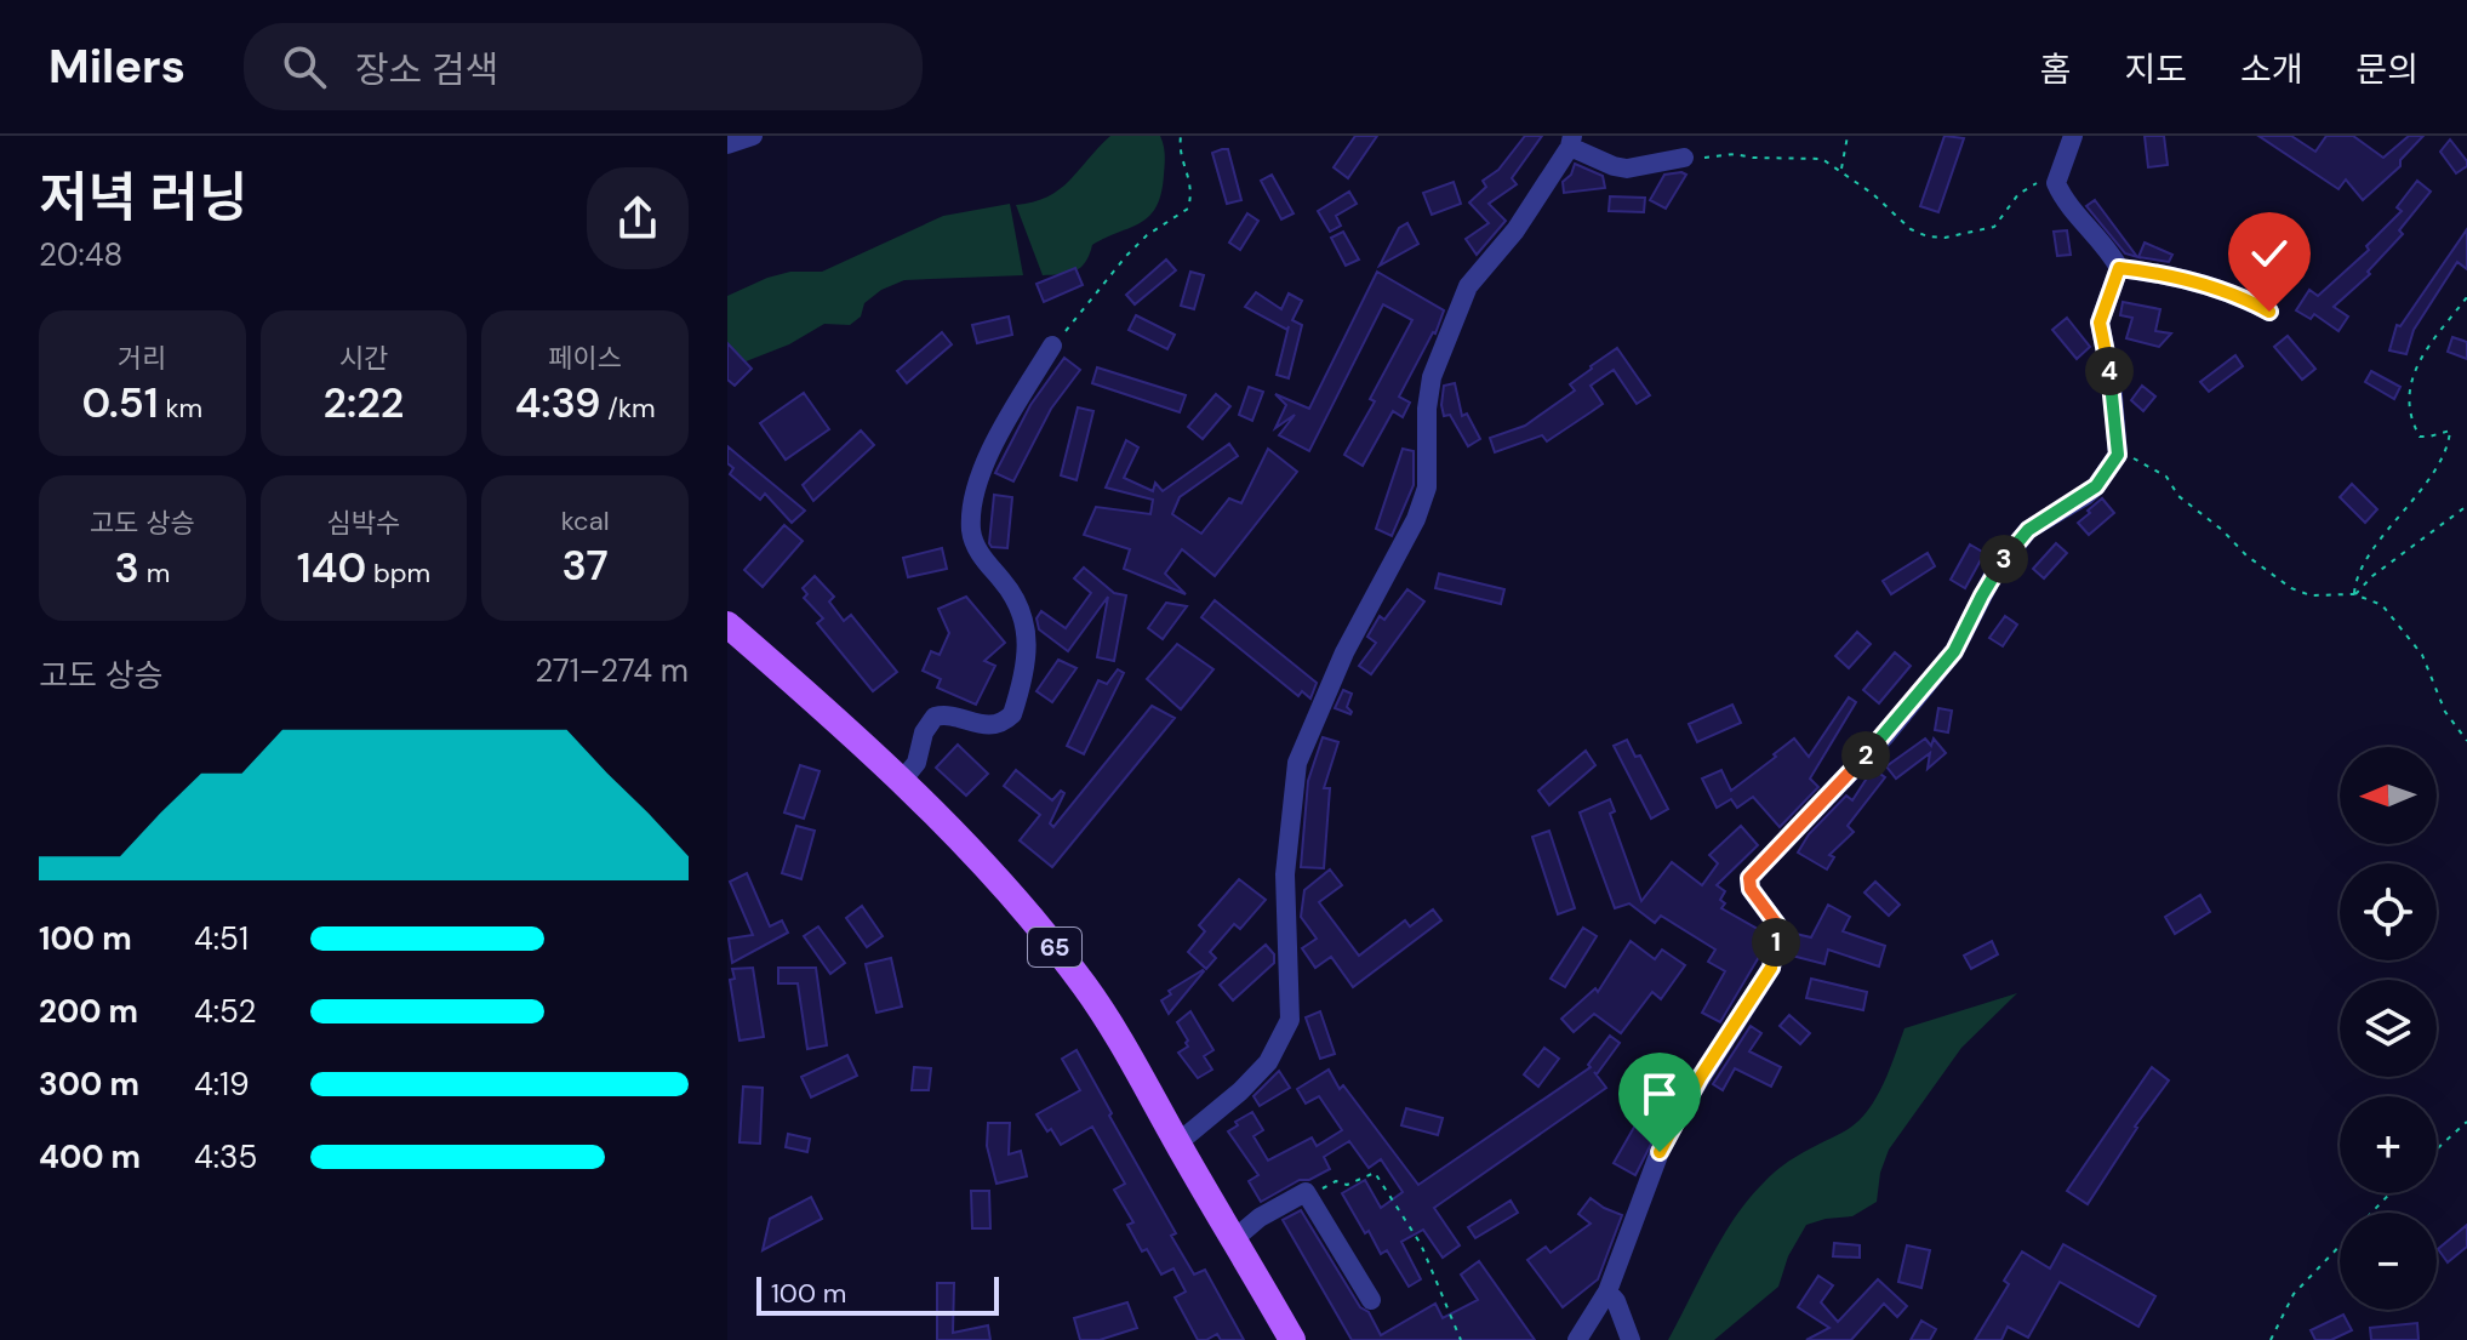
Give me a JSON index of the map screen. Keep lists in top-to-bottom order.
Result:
{
  "streets": {
    "main road": ["65"]
  },
  "scale_bar": "100 m",
  "north": "left",
  "page": {
    "header": "Milers",
    "search": "장소 검색",
    "nav": [
      "홈",
      "지도",
      "소개",
      "문의"
    ],
    "heading": ["저녁 러닝", "20:48"],
    "stats": [
      ["거리", "0.51 km"],
      ["시간", "2:22"],
      ["페이스", "4:39 /km"],
      ["고도 상승", "3 m"],
      ["심박수", "140 bpm"],
      ["kcal", "37"]
    ],
    "pins": [
      "4",
      "3",
      "2",
      "1"
    ],
    "chart": ["고도 상승", "271–274 m"],
    "map_buttons": ["+", "−"],
    "list": [
      {
        "name": "100 m",
        "note": "4:51"
      },
      {
        "name": "200 m",
        "note": "4:52"
      },
      {
        "name": "300 m",
        "note": "4:19"
      },
      {
        "name": "400 m",
        "note": "4:35"
      }
    ],
    "scale": "100 m"
  }
}
